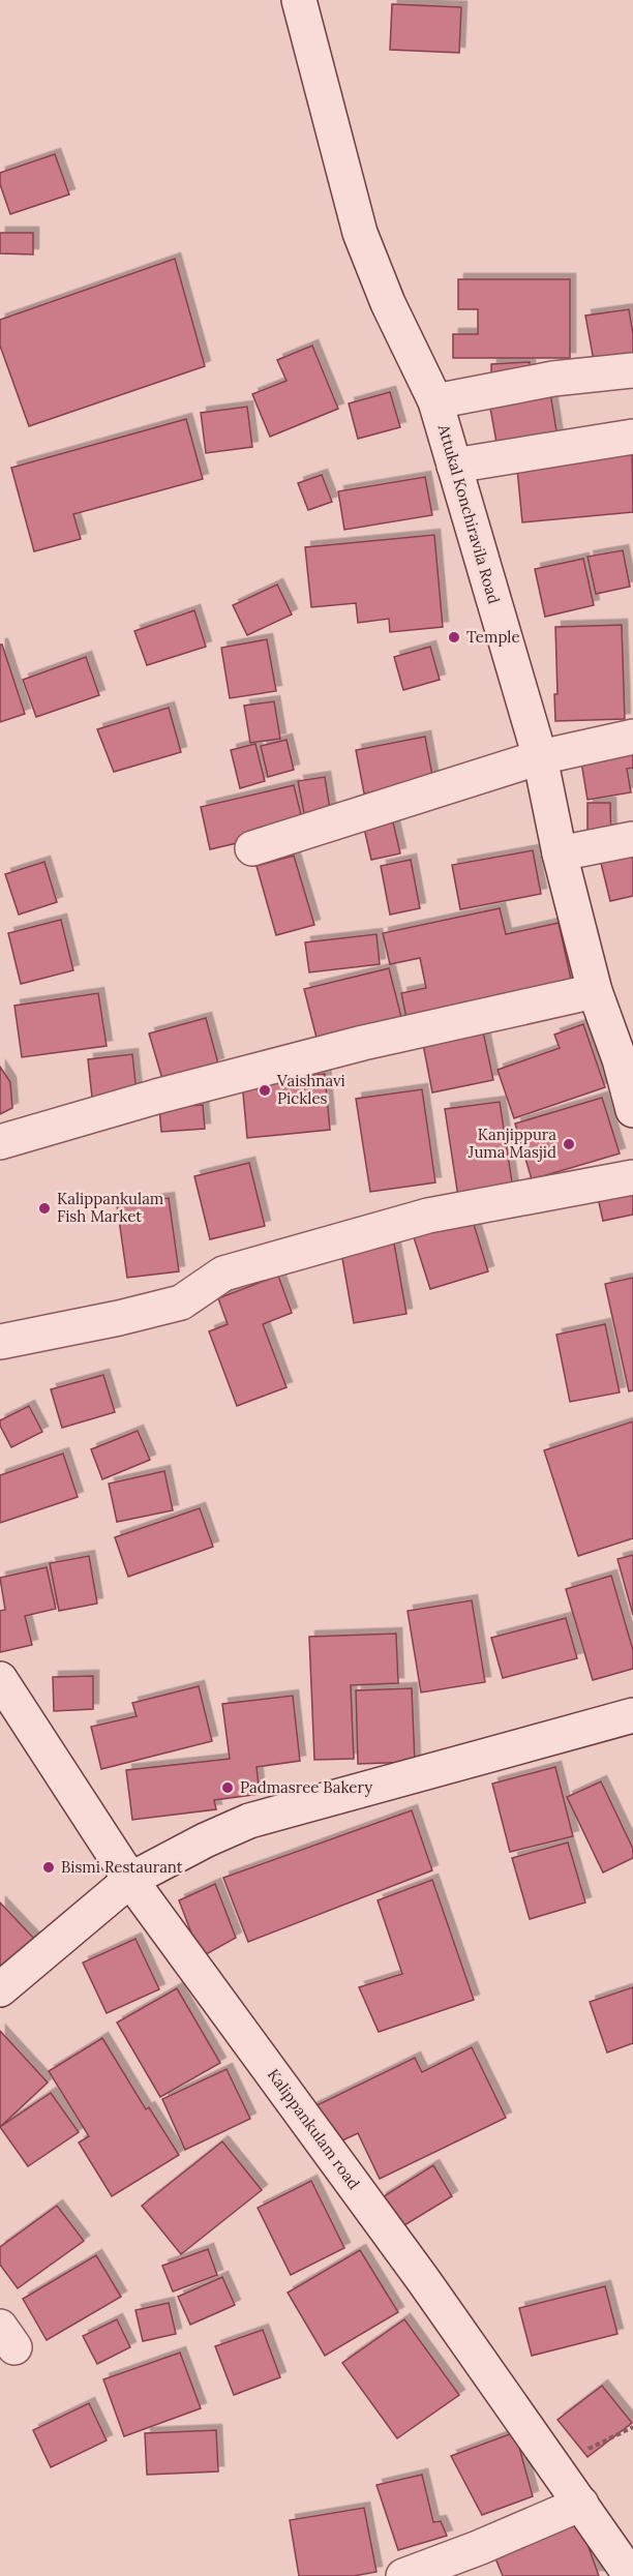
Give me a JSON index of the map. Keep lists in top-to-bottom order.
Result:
{
  "streets": {
    "street": ["Attukal Konchiravila Road", "Kalippankulam road"]
  },
  "places": [
    "Temple",
    "Vaishnavi Pickles",
    "Kanjippura Juma Masjid",
    "Kalippankulam Fish Market",
    "Padmasree Bakery",
    "Bismi Restaurant"
  ]
}
